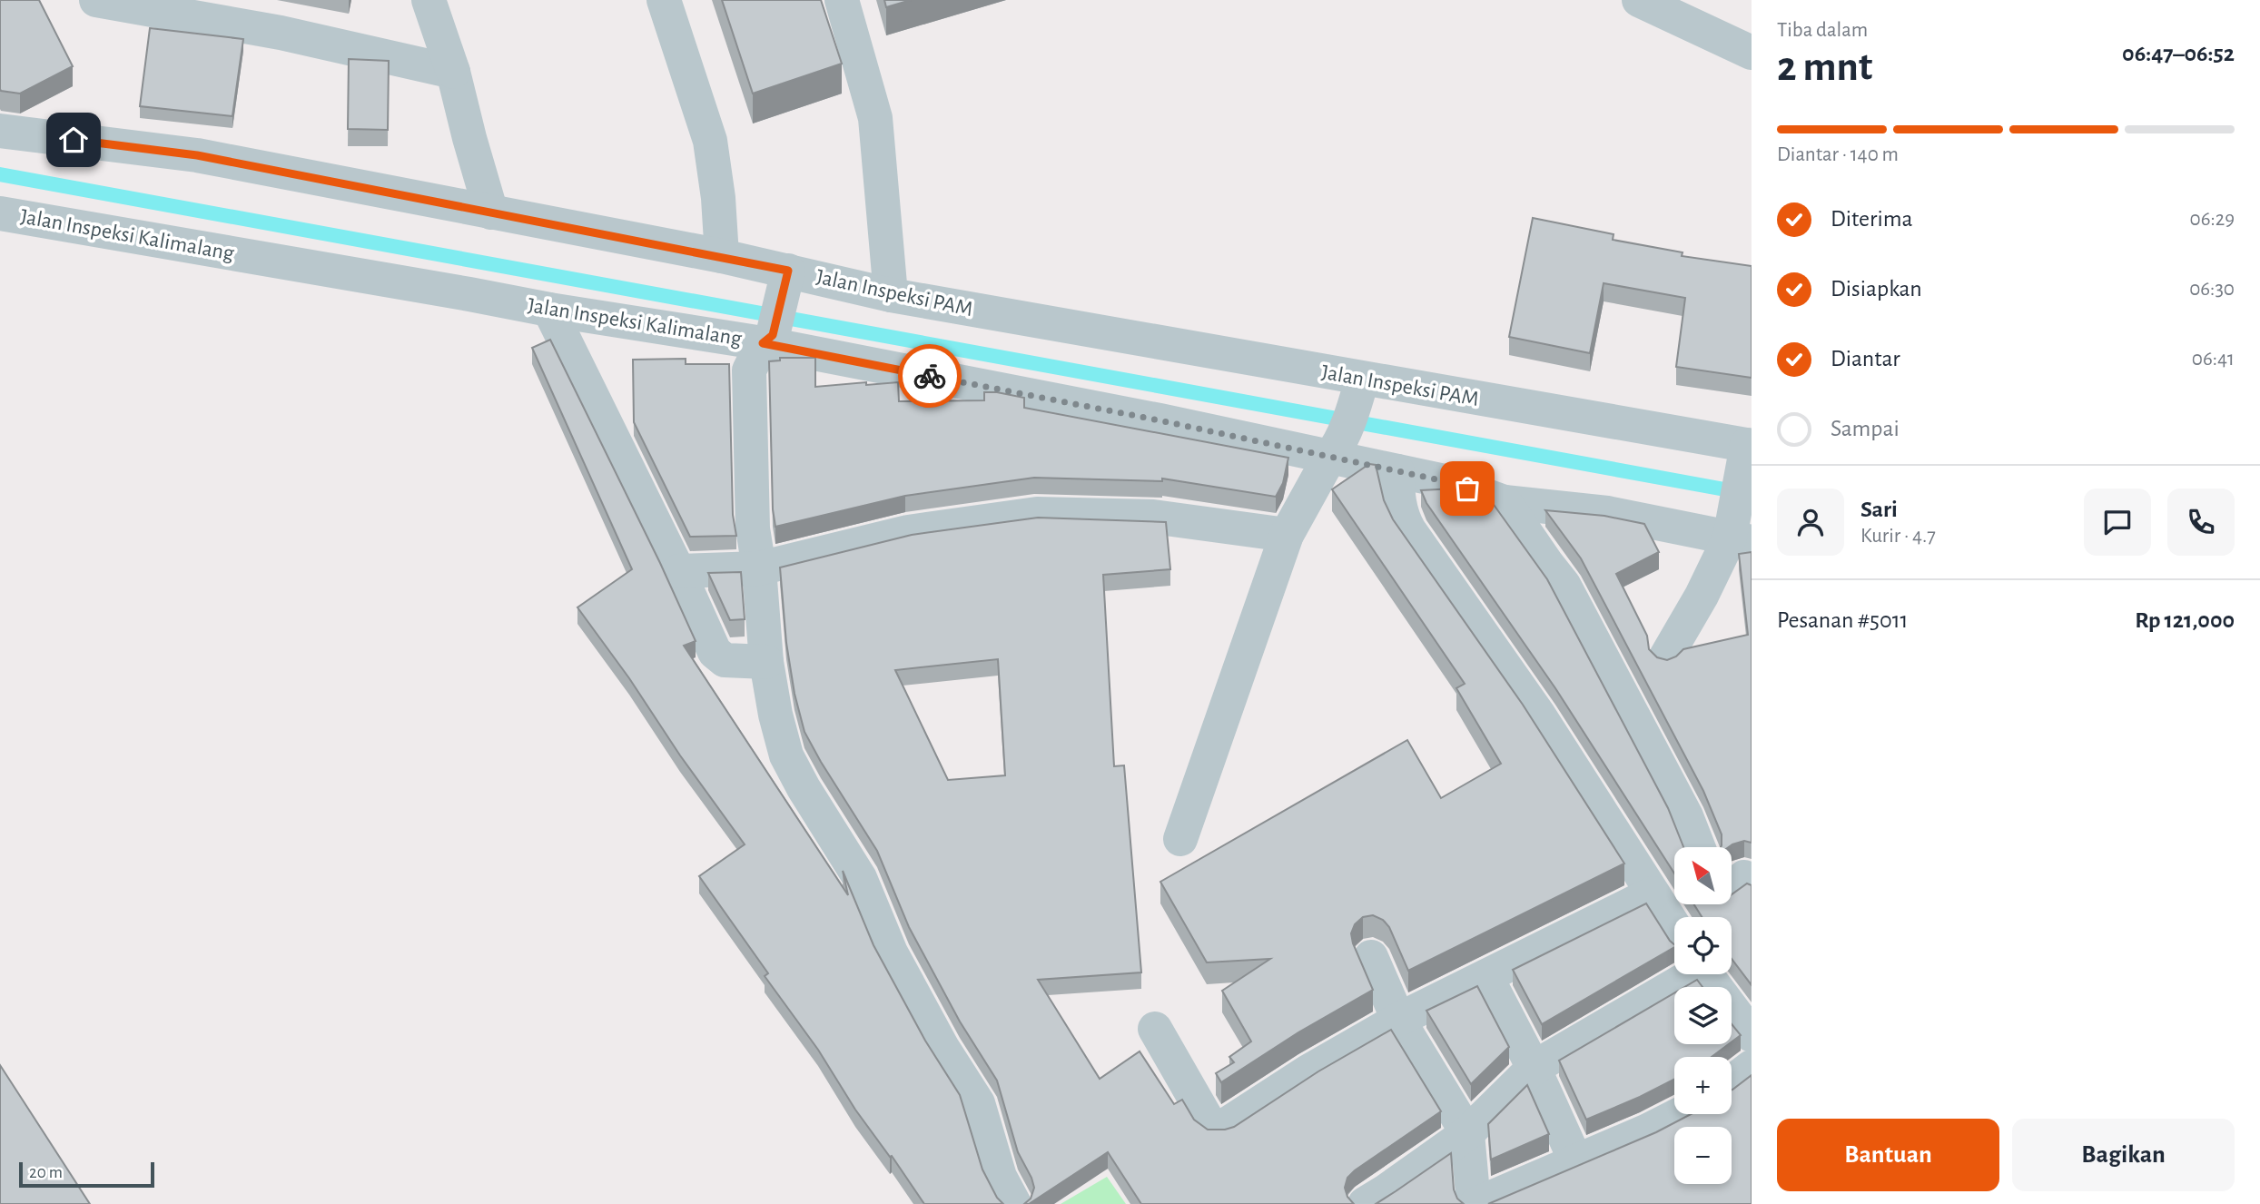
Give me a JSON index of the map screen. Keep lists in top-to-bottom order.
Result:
{
  "streets": {
    "street": ["Jalan Inspeksi Kalimalang", "Jalan Inspeksi PAM"]
  },
  "scale_bar": "20 m",
  "north": "top left",
  "page": {
    "heading": ["2 mnt", "Tiba dalam", "06:47–06:52"],
    "panel": [
      "Sari",
      "Kurir · 4.7",
      "Pesanan #5011",
      "Rp 121,000"
    ],
    "bar": "Diantar · 140 m",
    "list": [
      ["Diterima", "06:29"],
      ["Disiapkan", "06:30"],
      ["Diantar", "06:41"],
      "Sampai"
    ],
    "map_buttons": ["+", "−"],
    "buttons": ["Bantuan", "Bagikan"],
    "scale": "20 m"
  }
}
